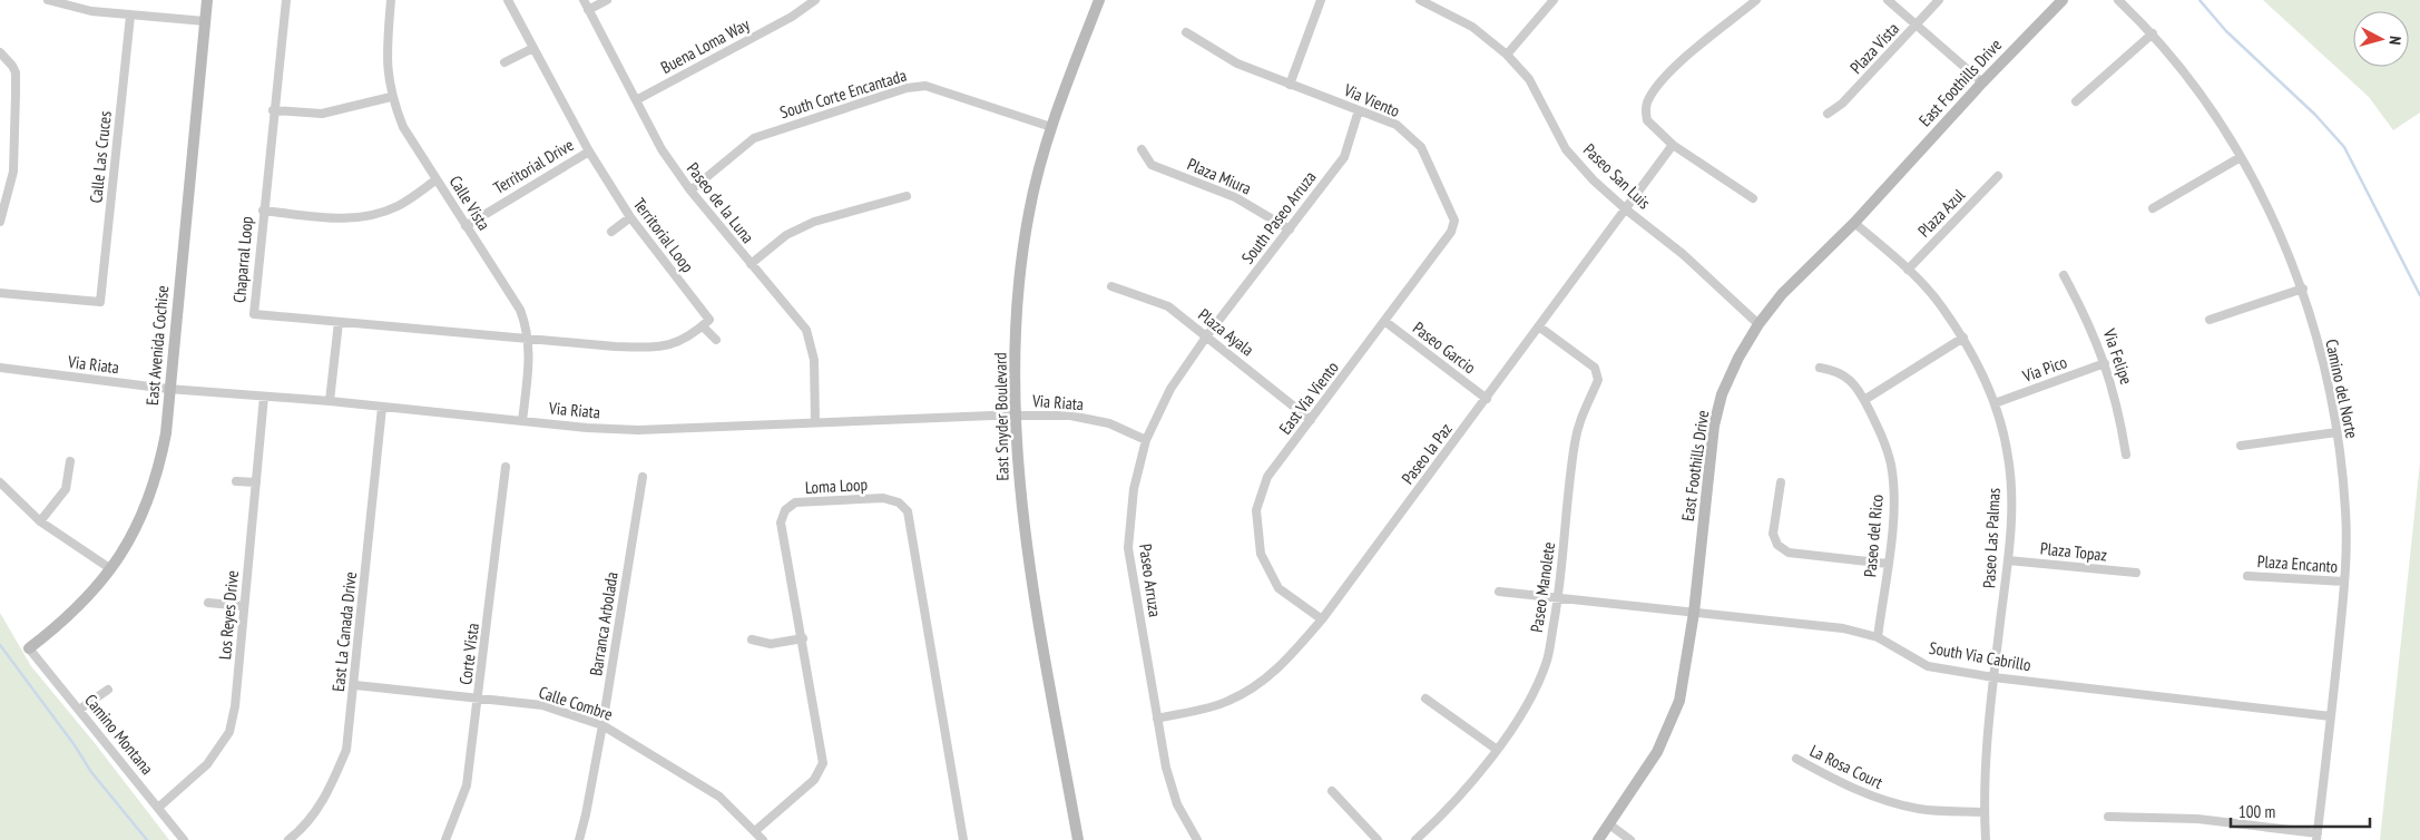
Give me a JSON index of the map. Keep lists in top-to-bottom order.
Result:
{
  "streets": {
    "street": [
      "Buena Loma Way",
      "Plaza Vista",
      "East Foothills Drive",
      "South Corte Encantada",
      "Via Viento",
      "Calle Las Cruces",
      "Territorial Drive",
      "Plaza Miura",
      "Paseo San Luis",
      "Calle Vista",
      "Paseo de la Luna",
      "Plaza Azul",
      "South Paseo Arruza",
      "Territorial Loop",
      "Chaparral Loop",
      "Plaza Ayala",
      "East Avenida Cochise",
      "Paseo Garcio",
      "Via Felipe",
      "Via Riata",
      "Via Pico",
      "Camino del Norte",
      "East Via Viento",
      "East Snyder Boulevard",
      "Paseo la Paz",
      "Loma Loop",
      "Paseo del Rico",
      "Paseo Las Palmas",
      "Plaza Topaz",
      "Plaza Encanto",
      "Paseo Arruza",
      "Paseo Manolete",
      "Los Reyes Drive",
      "Barranca Arbolada",
      "East La Canada Drive",
      "Corte Vista",
      "South Via Cabrillo",
      "Calle Combre",
      "Camino Montana",
      "La Rosa Court"
    ]
  },
  "crossings": [
    ["Buena Loma Way", "Paseo de la Luna"],
    ["East Foothills Drive", "Paseo San Luis"],
    ["East Foothills Drive", "Paseo Las Palmas"],
    ["East Foothills Drive", "South Via Cabrillo"],
    ["South Corte Encantada", "Paseo de la Luna"],
    ["South Corte Encantada", "East Snyder Boulevard"],
    ["Via Viento", "South Paseo Arruza"],
    ["Via Viento", "East Via Viento"],
    ["Territorial Drive", "Calle Vista"],
    ["Territorial Drive", "Territorial Loop"],
    ["Plaza Miura", "South Paseo Arruza"],
    ["Paseo San Luis", "Paseo la Paz"],
    ["Calle Vista", "Chaparral Loop"],
    ["Calle Vista", "Via Riata"],
    ["Paseo de la Luna", "Via Riata"],
    ["Plaza Azul", "Paseo Las Palmas"],
    ["South Paseo Arruza", "Plaza Ayala"],
    ["South Paseo Arruza", "Paseo Arruza"],
    ["Plaza Ayala", "East Via Viento"],
    ["Plaza Ayala", "Paseo Arruza"],
    ["East Avenida Cochise", "Via Riata"],
    ["East Avenida Cochise", "Camino Montana"],
    ["Paseo Garcio", "East Via Viento"],
    ["Paseo Garcio", "Paseo la Paz"],
    ["Via Felipe", "Via Pico"],
    ["Via Riata", "East Snyder Boulevard"],
    ["Via Riata", "Paseo Arruza"],
    ["Via Riata", "Los Reyes Drive"],
    ["Via Riata", "East La Canada Drive"],
    ["Via Pico", "Paseo Las Palmas"],
    ["Camino del Norte", "Plaza Encanto"],
    ["Camino del Norte", "South Via Cabrillo"],
    ["East Via Viento", "Paseo la Paz"],
    ["Paseo la Paz", "Paseo Arruza"],
    ["Paseo la Paz", "Paseo Manolete"],
    ["Loma Loop", "Calle Combre"],
    ["Paseo del Rico", "South Via Cabrillo"],
    ["Paseo Las Palmas", "Plaza Topaz"],
    ["Paseo Las Palmas", "South Via Cabrillo"],
    ["Paseo Las Palmas", "La Rosa Court"],
    ["Paseo Manolete", "South Via Cabrillo"],
    ["Los Reyes Drive", "Camino Montana"],
    ["Barranca Arbolada", "Calle Combre"],
    ["East La Canada Drive", "Calle Combre"],
    ["Corte Vista", "Calle Combre"]
  ],
  "scale_bar": "100 m",
  "north": "right"
}
